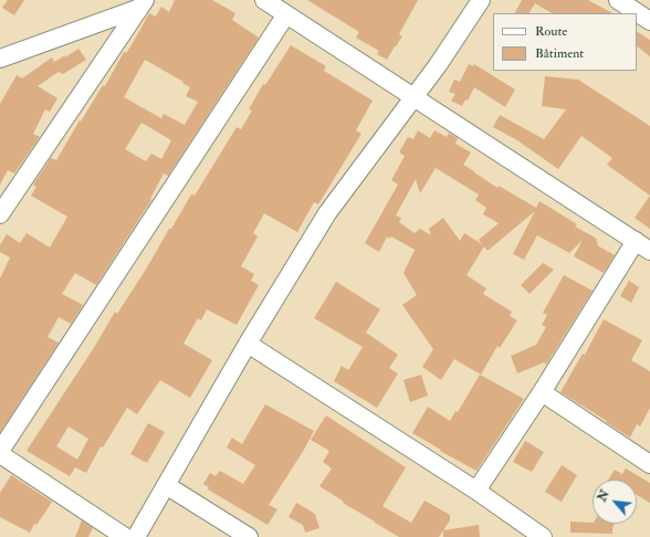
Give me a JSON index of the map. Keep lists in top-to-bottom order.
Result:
{
  "legend": ["Route", "Bâtiment"],
  "north": "top left"
}
